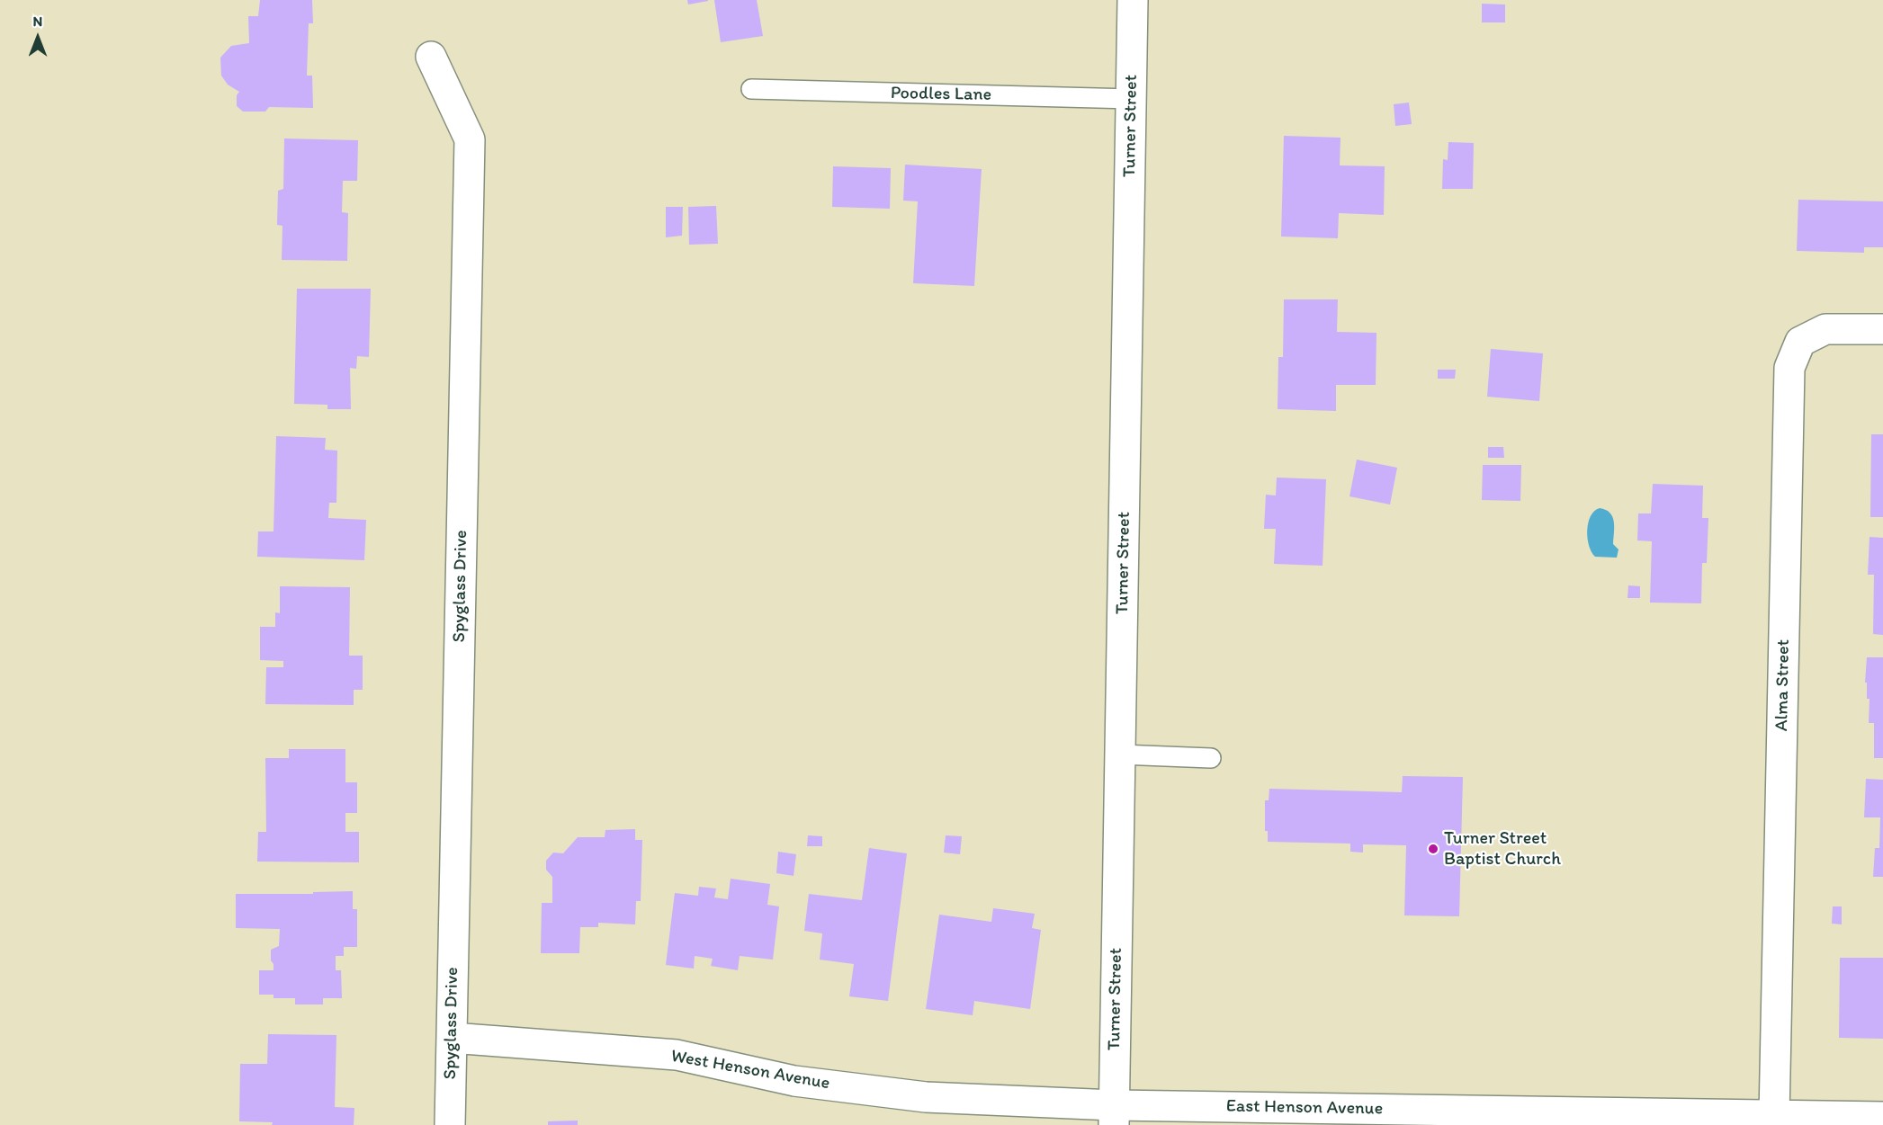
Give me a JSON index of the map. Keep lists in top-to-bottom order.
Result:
{
  "streets": {
    "street": [
      "Turner Street",
      "Spyglass Drive",
      "Alma Street",
      "West Henson Avenue",
      "East Henson Avenue"
    ],
    "lane": ["Poodles Lane"]
  },
  "crossings": [
    ["Poodles Lane", "Turner Street"],
    ["Turner Street", "West Henson Avenue"],
    ["Turner Street", "East Henson Avenue"],
    ["Spyglass Drive", "West Henson Avenue"],
    ["Alma Street", "East Henson Avenue"],
    ["West Henson Avenue", "East Henson Avenue"]
  ],
  "places": ["Turner Street Baptist Church"],
  "north": "top"
}
